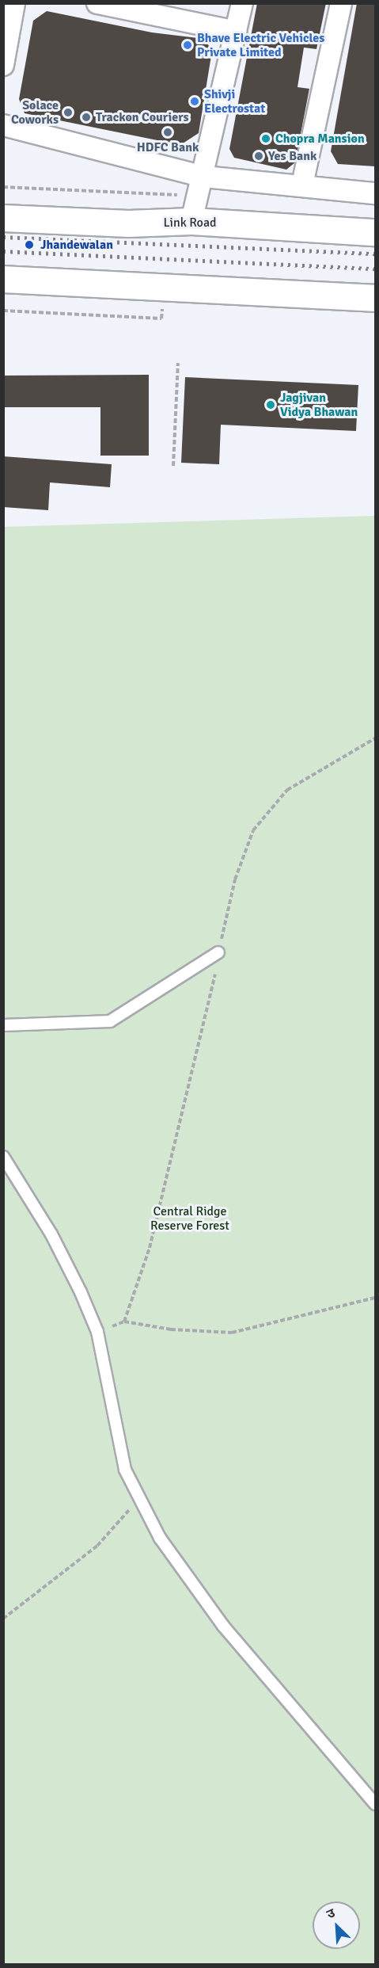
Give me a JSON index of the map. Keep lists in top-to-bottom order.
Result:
{
  "streets": {
    "main road": ["Link Road"]
  },
  "parks": ["Central Ridge Reserve Forest"],
  "places": [
    "Bhave Electric Vehicles Private Limited",
    "Shivji Electrostat",
    "Solace Coworks",
    "Trackon Couriers",
    "HDFC Bank",
    "Chopra Mansion",
    "Yes Bank",
    "Jhandewalan",
    "Jagjivan Vidya Bhawan"
  ],
  "north": "top left"
}
